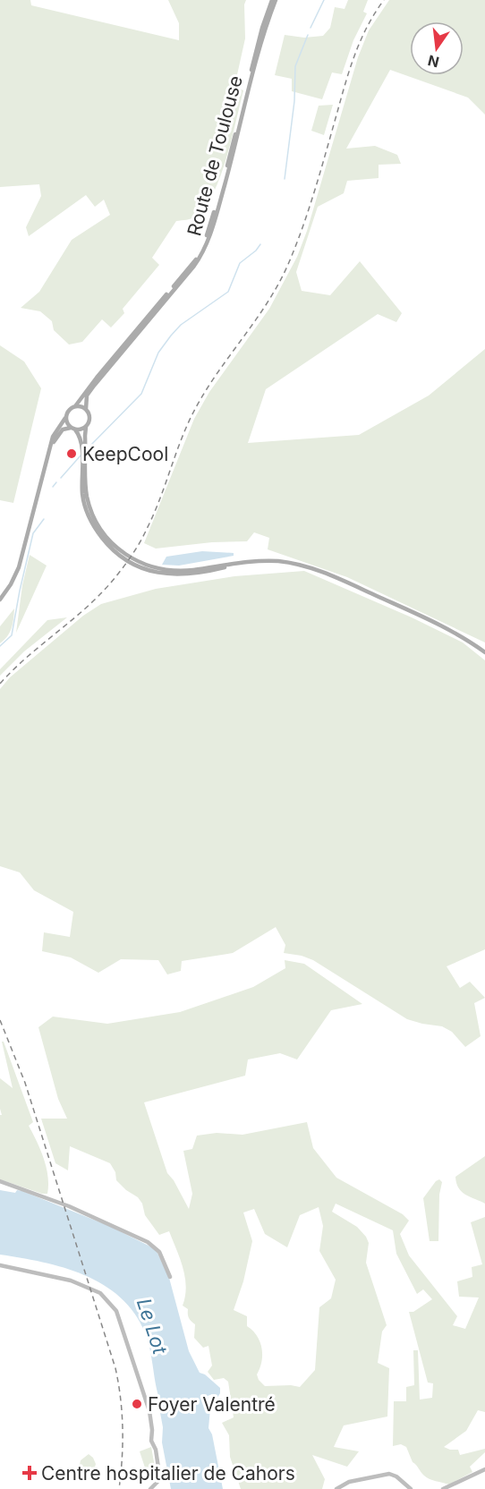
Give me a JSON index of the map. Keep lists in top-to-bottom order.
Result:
{
  "streets": {
    "main road": ["Route de Toulouse"]
  },
  "water": ["Le Lot"],
  "places": {
    "other": ["KeepCool", "Foyer Valentré"],
    "health": ["Centre hospitalier de Cahors"]
  },
  "north": "bottom"
}
